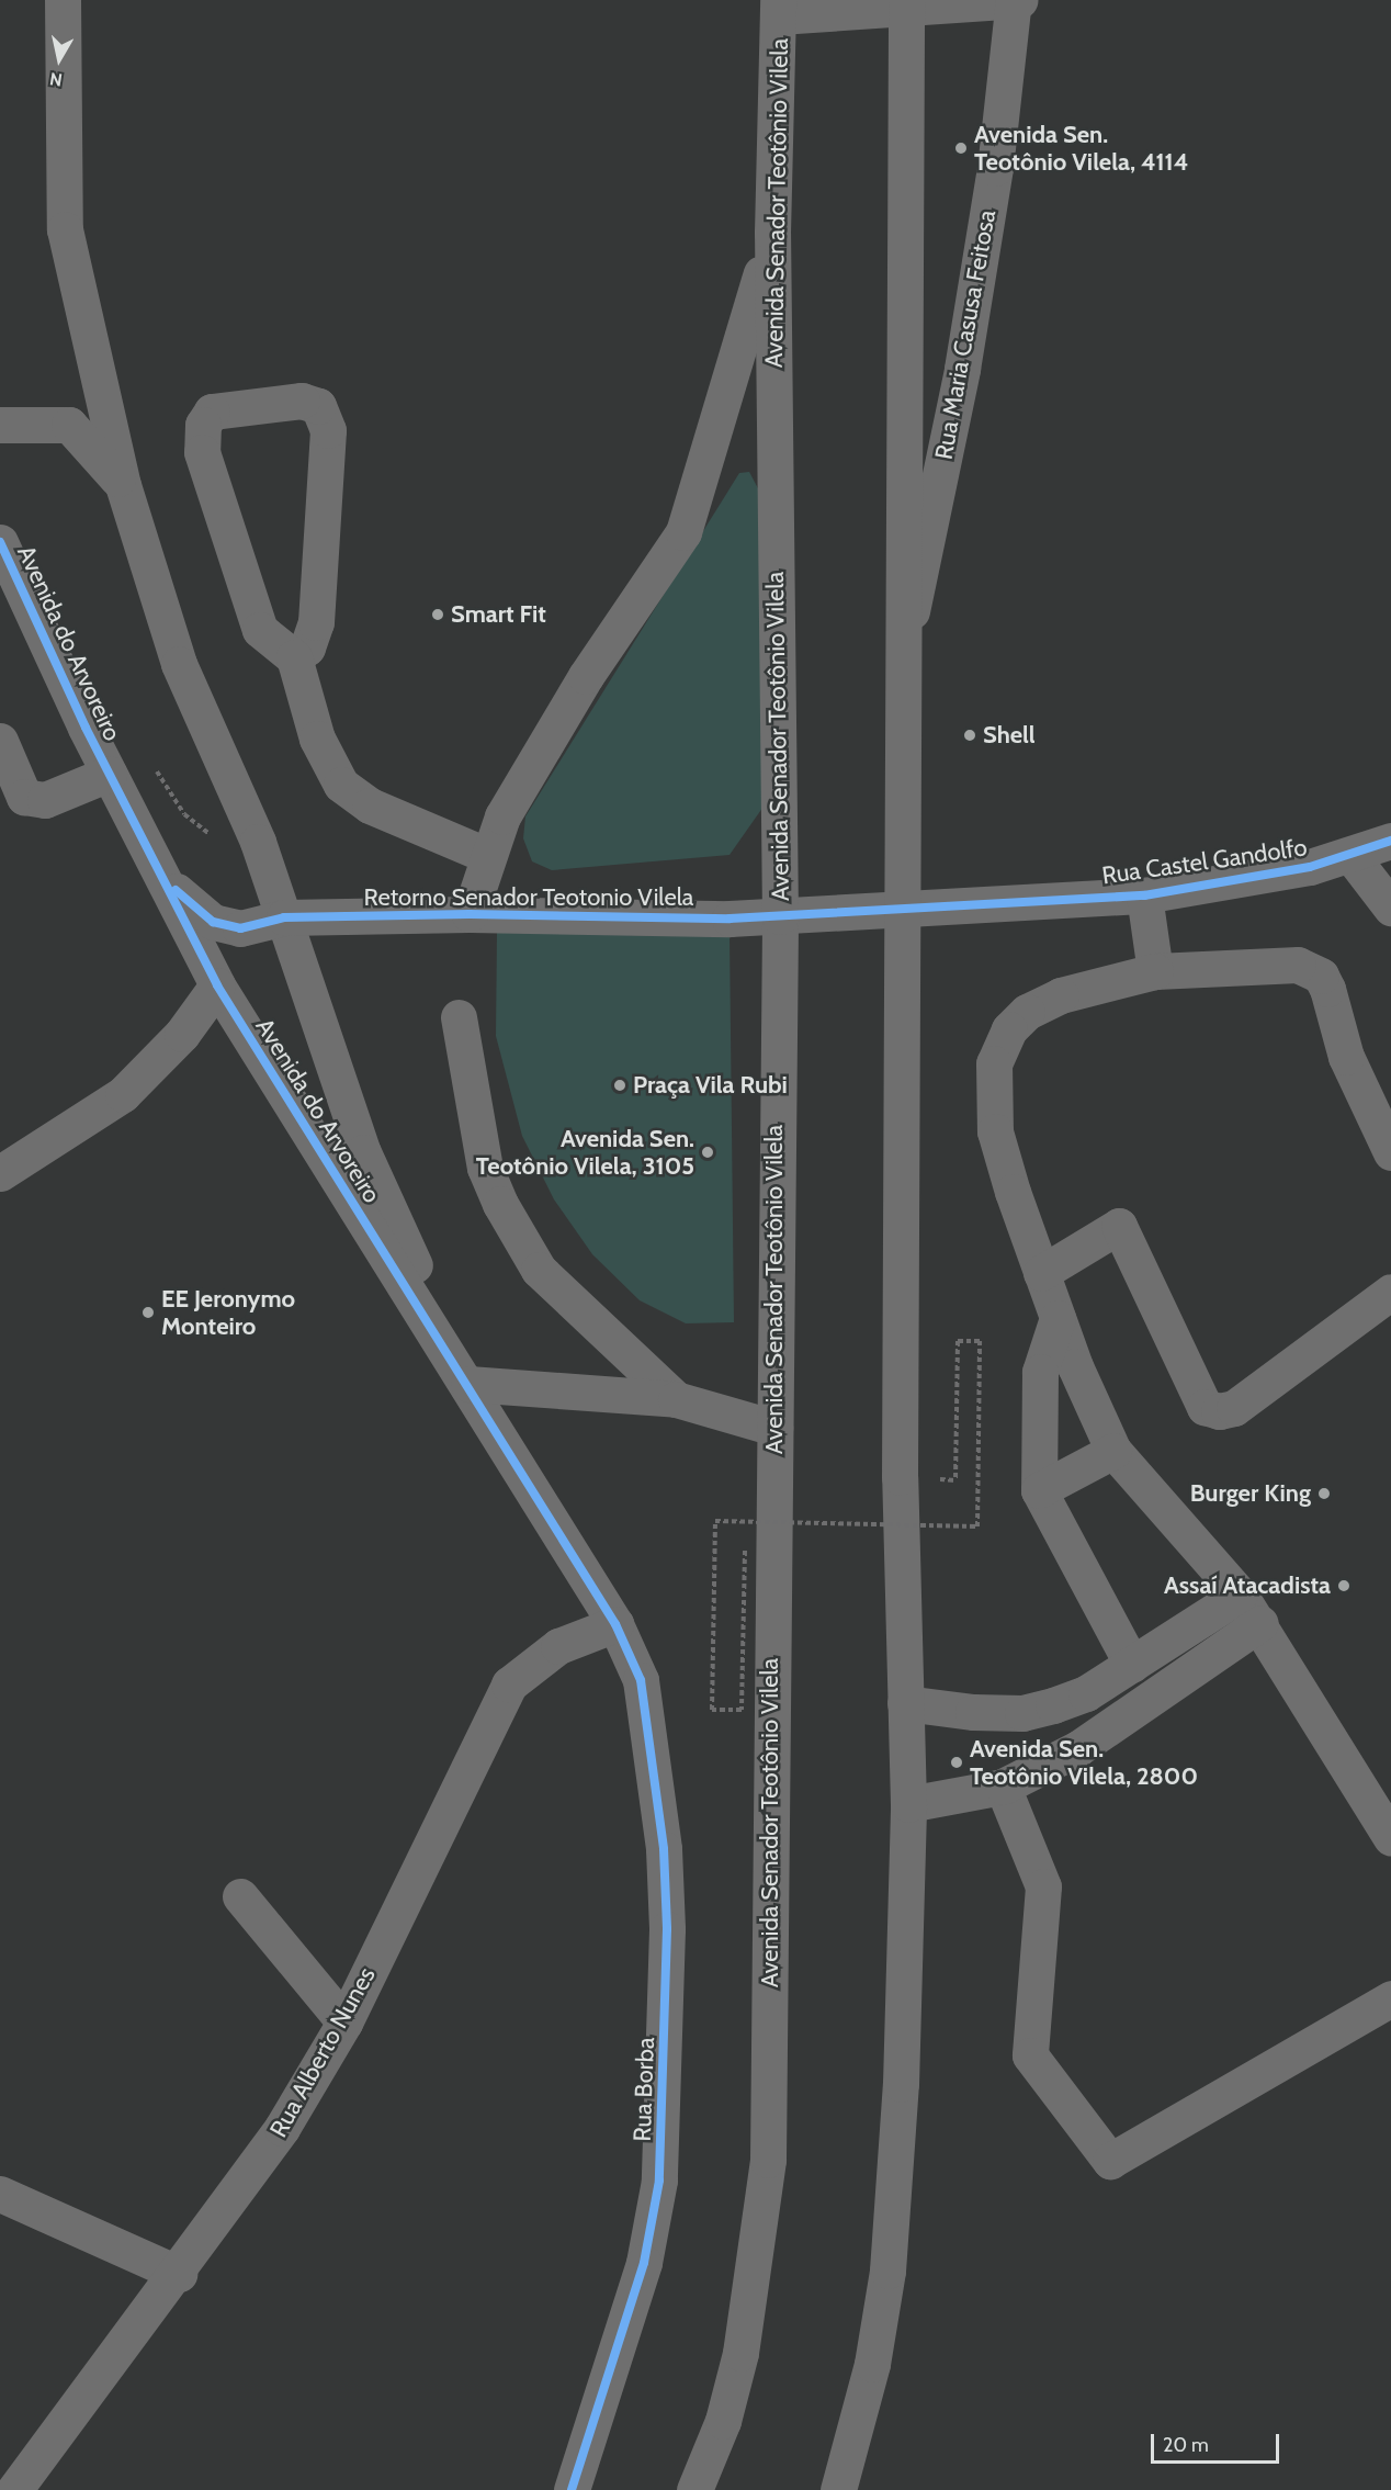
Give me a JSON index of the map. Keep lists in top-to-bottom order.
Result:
{
  "streets": {
    "street": [
      "Avenida Senador Teotônio Vilela",
      "Rua Maria Casusa Feitosa",
      "Avenida do Arvoreiro",
      "Rua Castel Gandolfo",
      "Retorno Senador Teotonio Vilela",
      "Rua Alberto Nunes",
      "Rua Borba"
    ]
  },
  "crossings": [
    ["Avenida Senador Teotônio Vilela", "Retorno Senador Teotonio Vilela"],
    ["Avenida do Arvoreiro", "Retorno Senador Teotonio Vilela"],
    ["Avenida do Arvoreiro", "Rua Alberto Nunes"],
    ["Avenida do Arvoreiro", "Rua Borba"],
    ["Rua Castel Gandolfo", "Retorno Senador Teotonio Vilela"]
  ],
  "places": [
    "Avenida Sen. Teotônio Vilela, 4114",
    "Smart Fit",
    "Shell",
    "Praça Vila Rubi",
    "Avenida Sen. Teotônio Vilela, 3105",
    "EE Jeronymo Monteiro",
    "Burger King",
    "Assaí Atacadista",
    "Avenida Sen. Teotônio Vilela, 2800"
  ],
  "scale_bar": "20 m",
  "north": "bottom"
}
